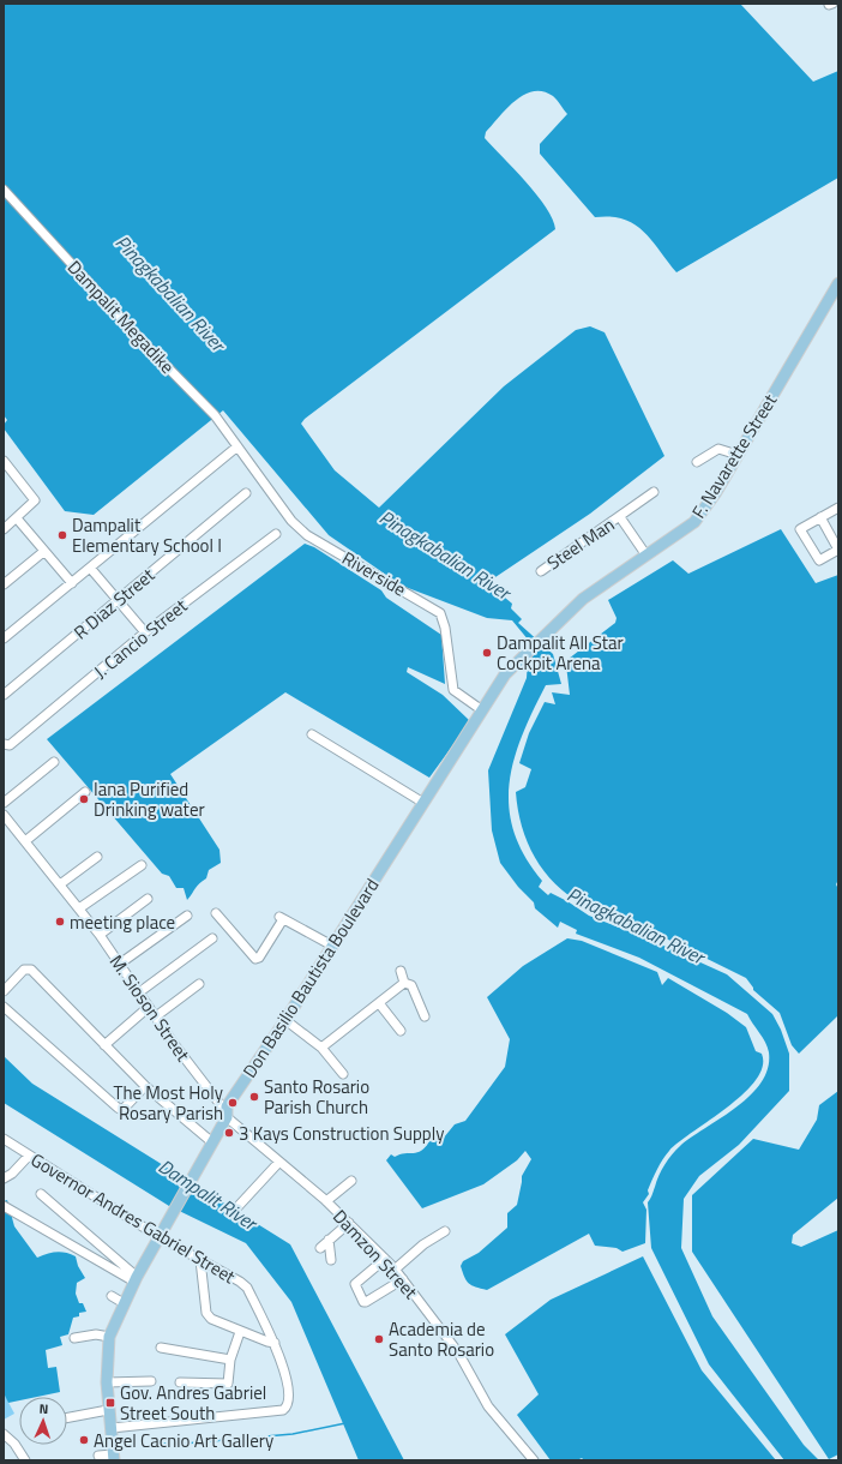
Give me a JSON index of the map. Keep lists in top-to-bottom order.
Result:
{
  "streets": {
    "main road": ["F. Navarette Street", "Don Basilio Bautista Boulevard"],
    "street": [
      "Dampalit Megadike",
      "Steel Man",
      "Riverside",
      "R Diaz Street",
      "J. Cancio Street",
      "M. Sioson Street",
      "Governor Andres Gabriel Street",
      "Damzon Street"
    ]
  },
  "crossings": [
    ["Dampalit Megadike", "Riverside"],
    ["F. Navarette Street", "Steel Man"],
    ["F. Navarette Street", "Don Basilio Bautista Boulevard"],
    ["Riverside", "Don Basilio Bautista Boulevard"],
    ["Don Basilio Bautista Boulevard", "M. Sioson Street"],
    ["Don Basilio Bautista Boulevard", "Governor Andres Gabriel Street"],
    ["Don Basilio Bautista Boulevard", "Damzon Street"],
    ["M. Sioson Street", "Damzon Street"]
  ],
  "water": ["Pinagkabalian River", "Dampalit River"],
  "places": {
    "other": [
      "Dampalit Elementary School I",
      "Dampalit All Star Cockpit Arena",
      "Iana Purified Drinking water",
      "meeting place",
      "Santo Rosario Parish Church",
      "The Most Holy Rosary Parish",
      "3 Kays Construction Supply",
      "Academia de Santo Rosario",
      "Angel Cacnio Art Gallery"
    ],
    "transit": ["Gov. Andres Gabriel Street South"]
  },
  "north": "top"
}
